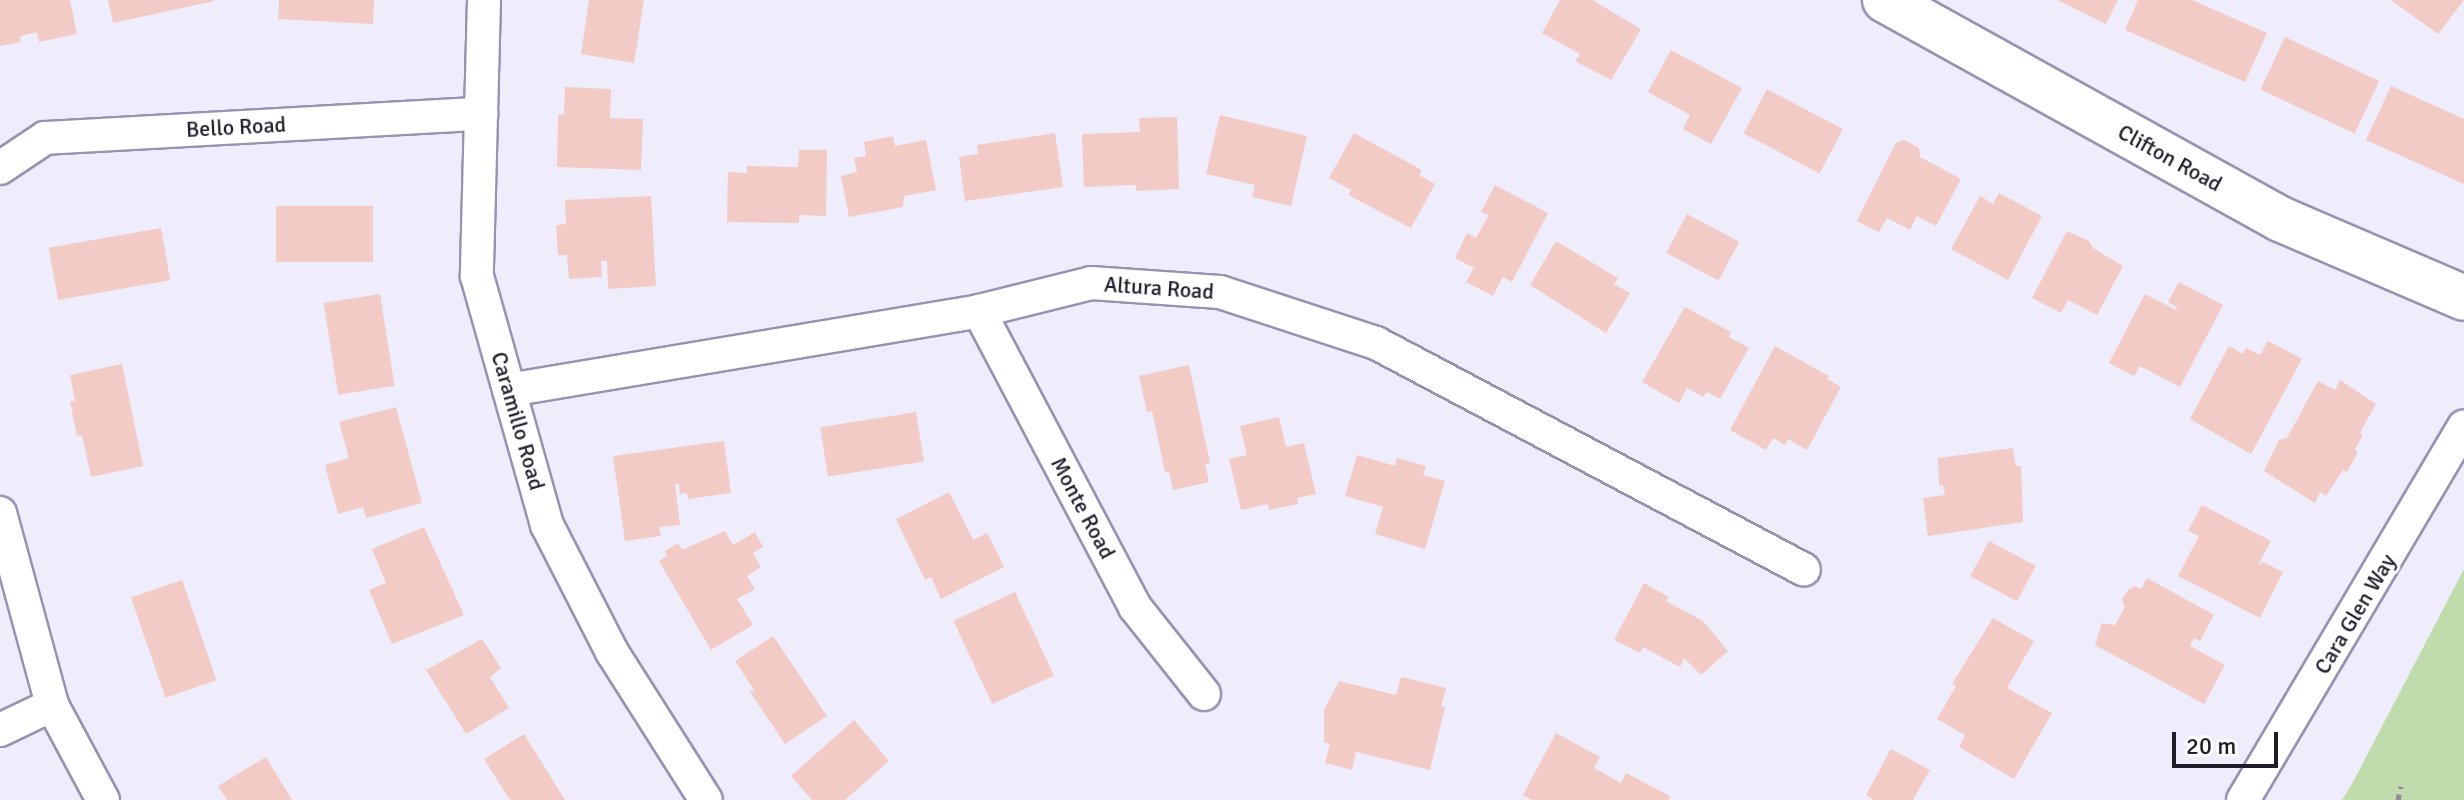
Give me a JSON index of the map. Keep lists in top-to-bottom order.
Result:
{
  "streets": {
    "main road": ["Clifton Road"],
    "street": [
      "Bello Road",
      "Altura Road",
      "Caramillo Road",
      "Monte Road",
      "Cara Glen Way"
    ]
  },
  "crossings": [
    ["Bello Road", "Caramillo Road"],
    ["Altura Road", "Caramillo Road"],
    ["Altura Road", "Monte Road"]
  ],
  "scale_bar": "20 m"
}
